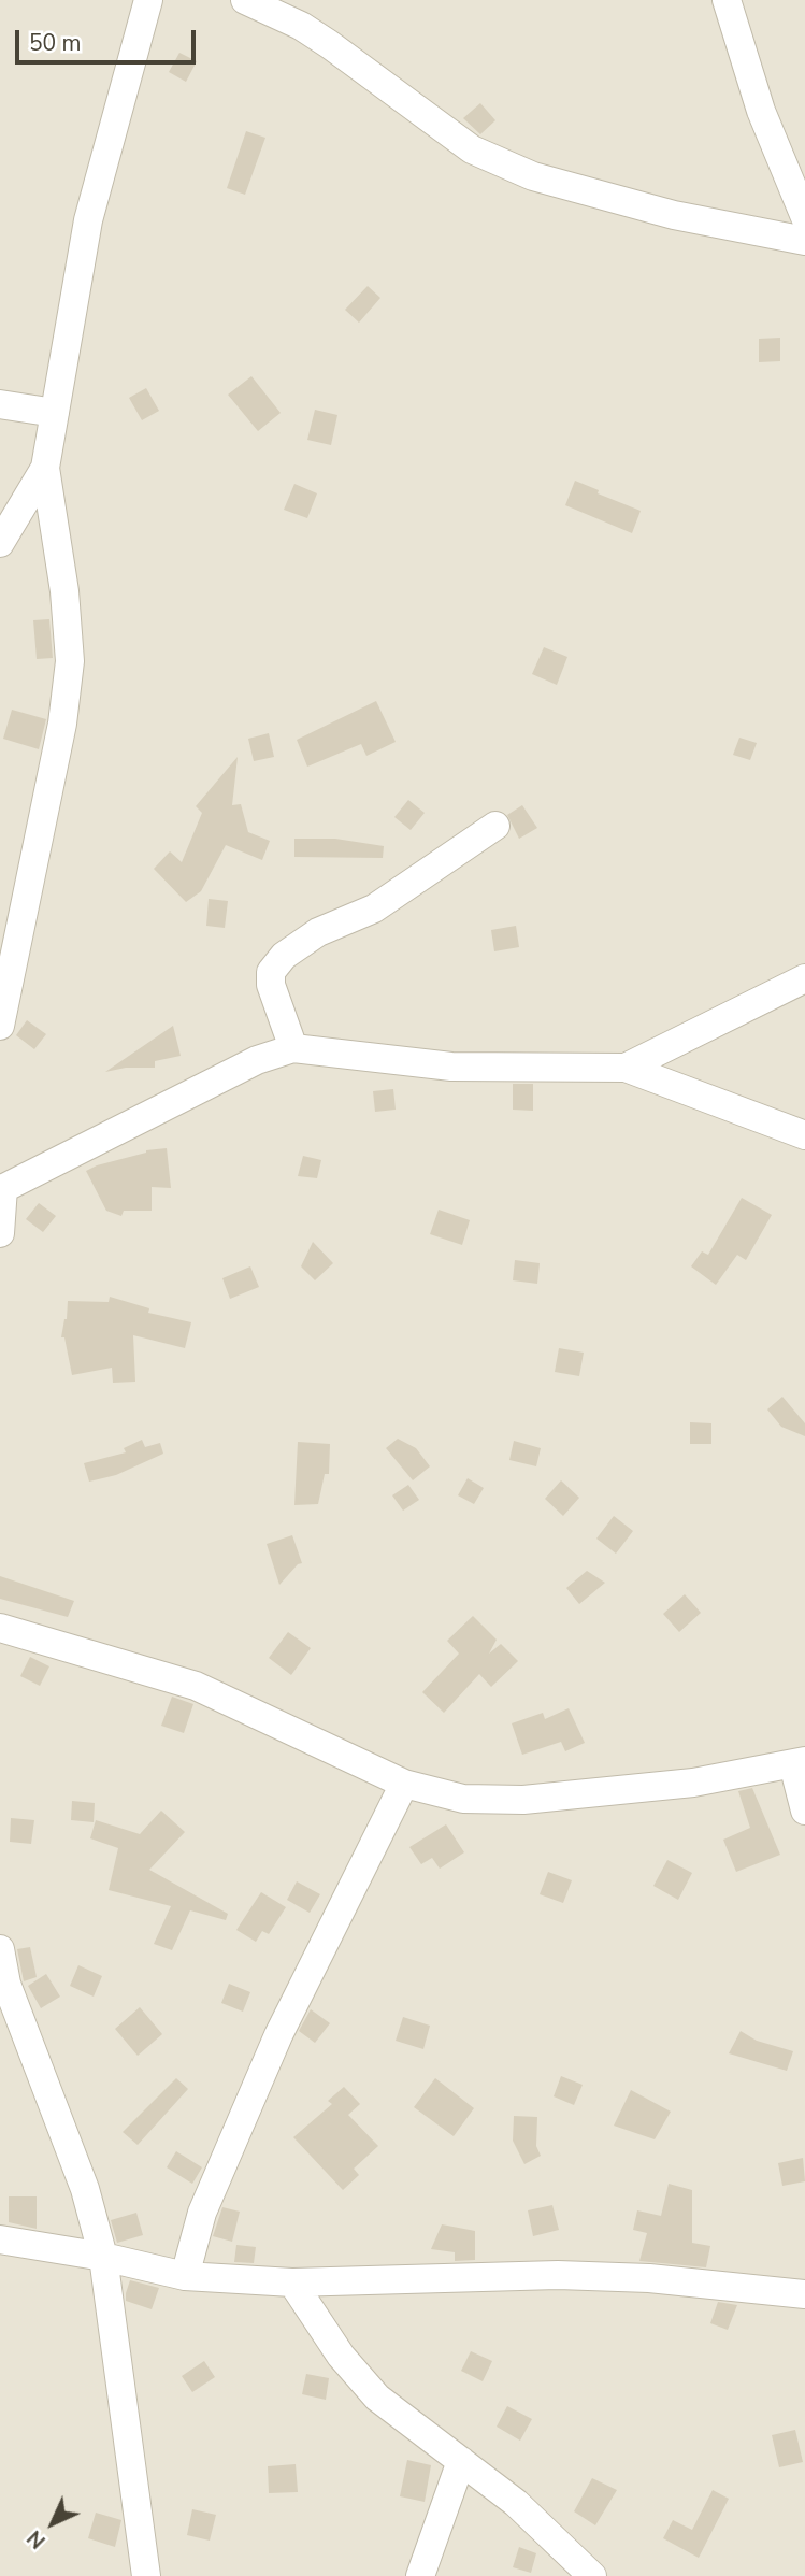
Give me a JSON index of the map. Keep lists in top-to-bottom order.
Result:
{
  "scale_bar": "50 m",
  "north": "bottom left"
}
